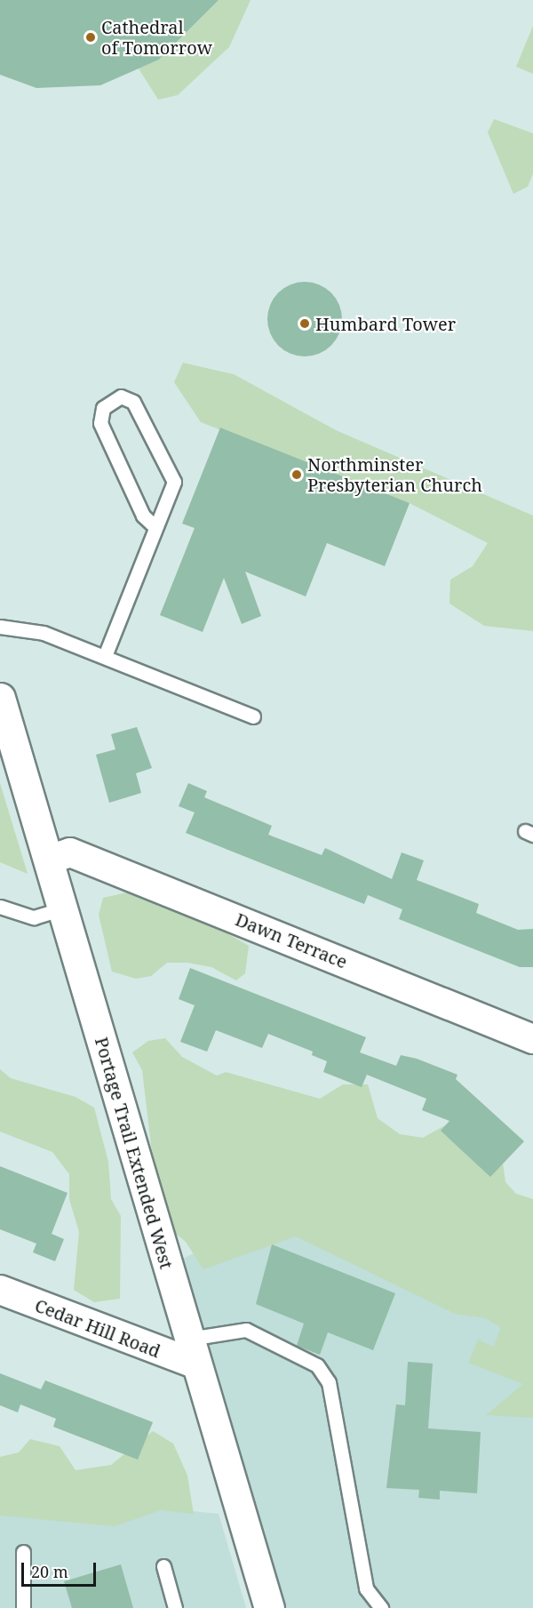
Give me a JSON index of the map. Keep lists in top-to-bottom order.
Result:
{
  "streets": {
    "main road": ["Portage Trail Extended West"],
    "street": ["Dawn Terrace", "Cedar Hill Road"]
  },
  "crossings": [
    ["Dawn Terrace", "Portage Trail Extended West"],
    ["Portage Trail Extended West", "Cedar Hill Road"]
  ],
  "places": ["Cathedral of Tomorrow", "Humbard Tower", "Northminster Presbyterian Church"],
  "scale_bar": "20 m"
}
